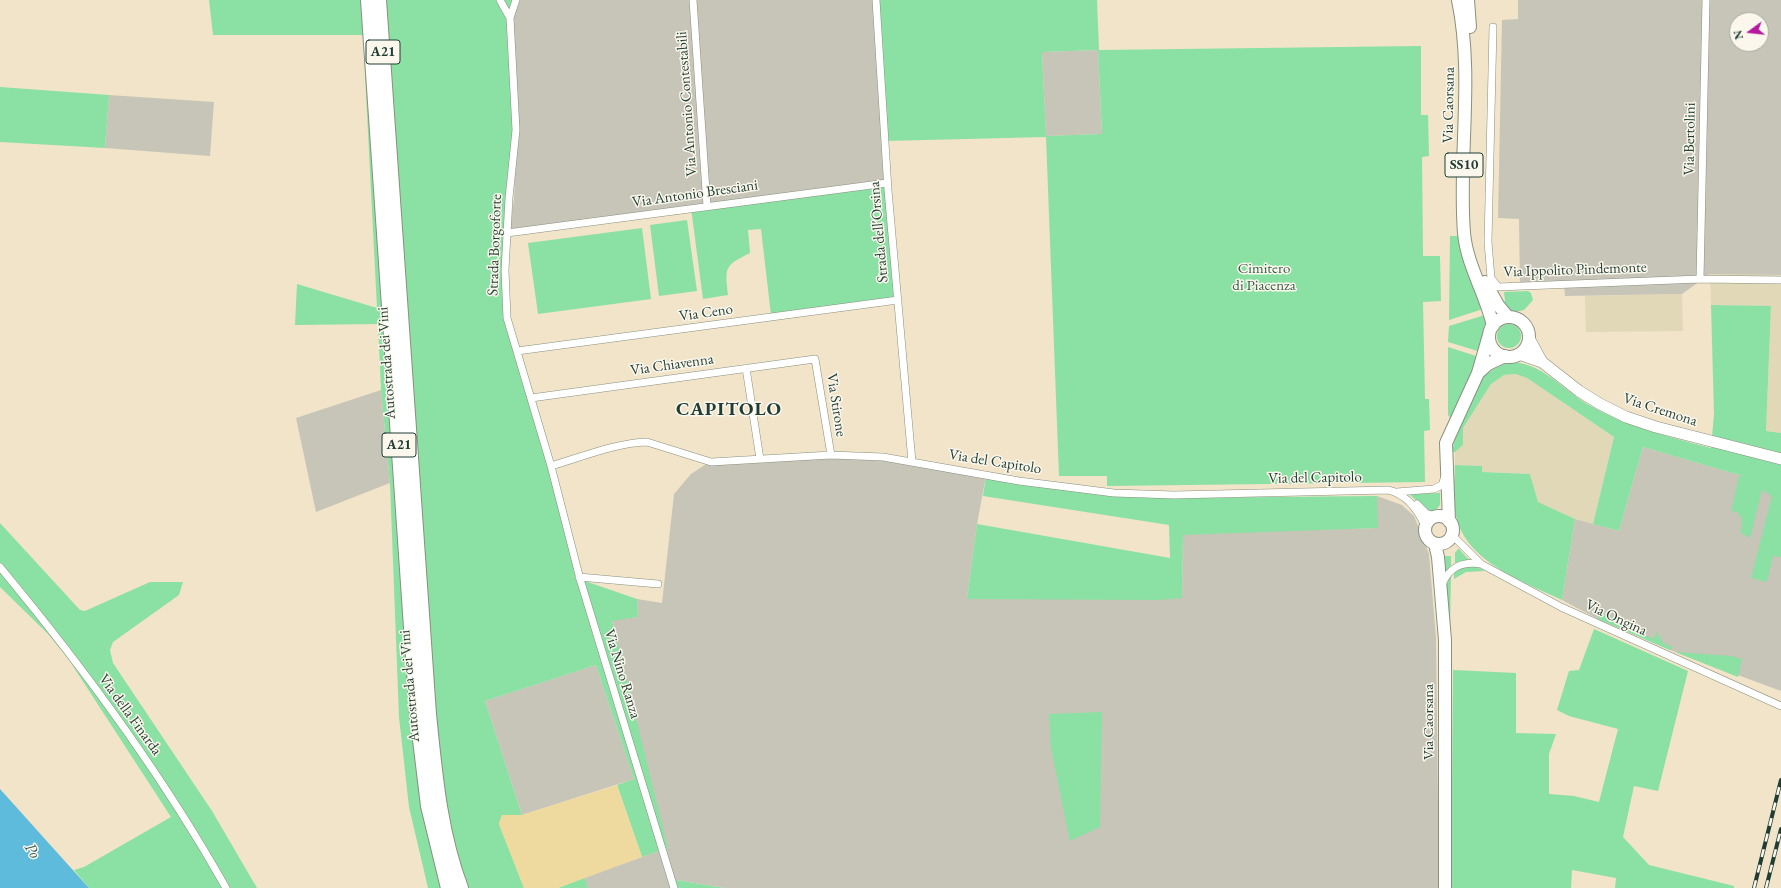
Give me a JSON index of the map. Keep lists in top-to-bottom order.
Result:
{
  "streets": {
    "highway": ["A21", "Autostrada dei Vini"],
    "main road": ["Via Caorsana", "SS10", "Via Cremona"],
    "street": [
      "Via Antonio Contestabili",
      "Via Bertolini",
      "Via Antonio Bresciani",
      "Strada dell'Orsina",
      "Strada Borgoforte",
      "Via Ippolito Pindemonte",
      "Via Ceno",
      "Via Chiavenna",
      "Via Stirone",
      "Via del Capitolo",
      "Via Ongina",
      "Via Nino Ranza",
      "Via della Finarda"
    ]
  },
  "crossings": [
    ["Via Antonio Contestabili", "Via Antonio Bresciani"],
    ["Via Caorsana", "SS10"],
    ["Via Caorsana", "Via del Capitolo"],
    ["Via Caorsana", "Via Ongina"],
    ["Via Bertolini", "Via Ippolito Pindemonte"],
    ["SS10", "Via Cremona"],
    ["Via Antonio Bresciani", "Strada dell'Orsina"],
    ["Via Antonio Bresciani", "Strada Borgoforte"],
    ["Strada dell'Orsina", "Via Ceno"],
    ["Strada dell'Orsina", "Via del Capitolo"],
    ["Strada Borgoforte", "Via Ceno"],
    ["Strada Borgoforte", "Via Chiavenna"],
    ["Strada Borgoforte", "Via del Capitolo"],
    ["Strada Borgoforte", "Via Nino Ranza"],
    ["Via Chiavenna", "Via Stirone"],
    ["Via Stirone", "Via del Capitolo"],
    ["Via del Capitolo", "Via Ongina"],
    ["Via del Capitolo", "Via Nino Ranza"]
  ],
  "districts": ["CAPITOLO"],
  "water": ["Po"],
  "parks": ["Cimitero di Piacenza"],
  "north": "left"
}
